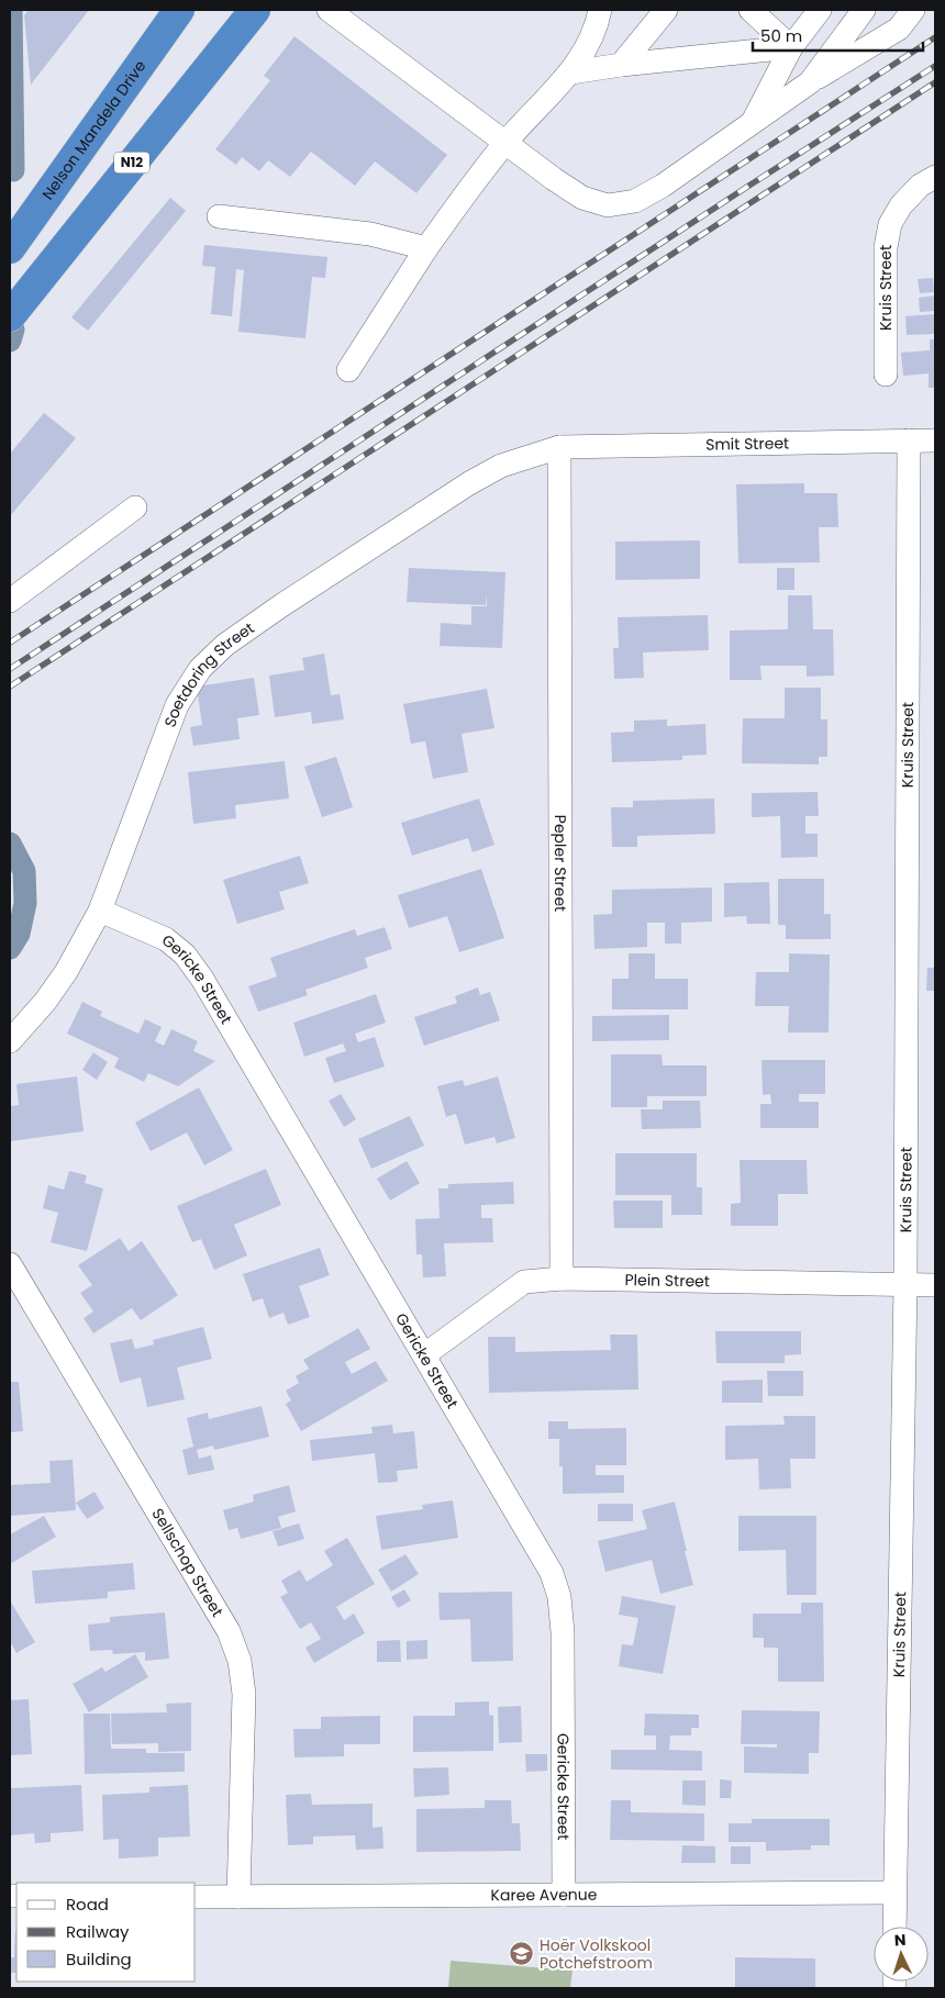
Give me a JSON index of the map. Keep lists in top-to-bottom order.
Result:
{
  "streets": {
    "highway": ["Nelson Mandela Drive", "N12"],
    "street": [
      "Kruis Street",
      "Smit Street",
      "Soetdoring Street",
      "Pepler Street",
      "Gericke Street",
      "Plein Street",
      "Sellschop Street",
      "Karee Avenue"
    ]
  },
  "crossings": [
    ["Kruis Street", "Smit Street"],
    ["Kruis Street", "Plein Street"],
    ["Kruis Street", "Karee Avenue"],
    ["Smit Street", "Soetdoring Street"],
    ["Smit Street", "Pepler Street"],
    ["Soetdoring Street", "Pepler Street"],
    ["Soetdoring Street", "Gericke Street"],
    ["Pepler Street", "Plein Street"],
    ["Gericke Street", "Plein Street"],
    ["Gericke Street", "Karee Avenue"],
    ["Sellschop Street", "Karee Avenue"]
  ],
  "places": {
    "school or university": ["Hoër Volkskool Potchefstroom"]
  },
  "legend": ["Road", "Railway", "Building"],
  "scale_bar": "50 m",
  "north": "top"
}
